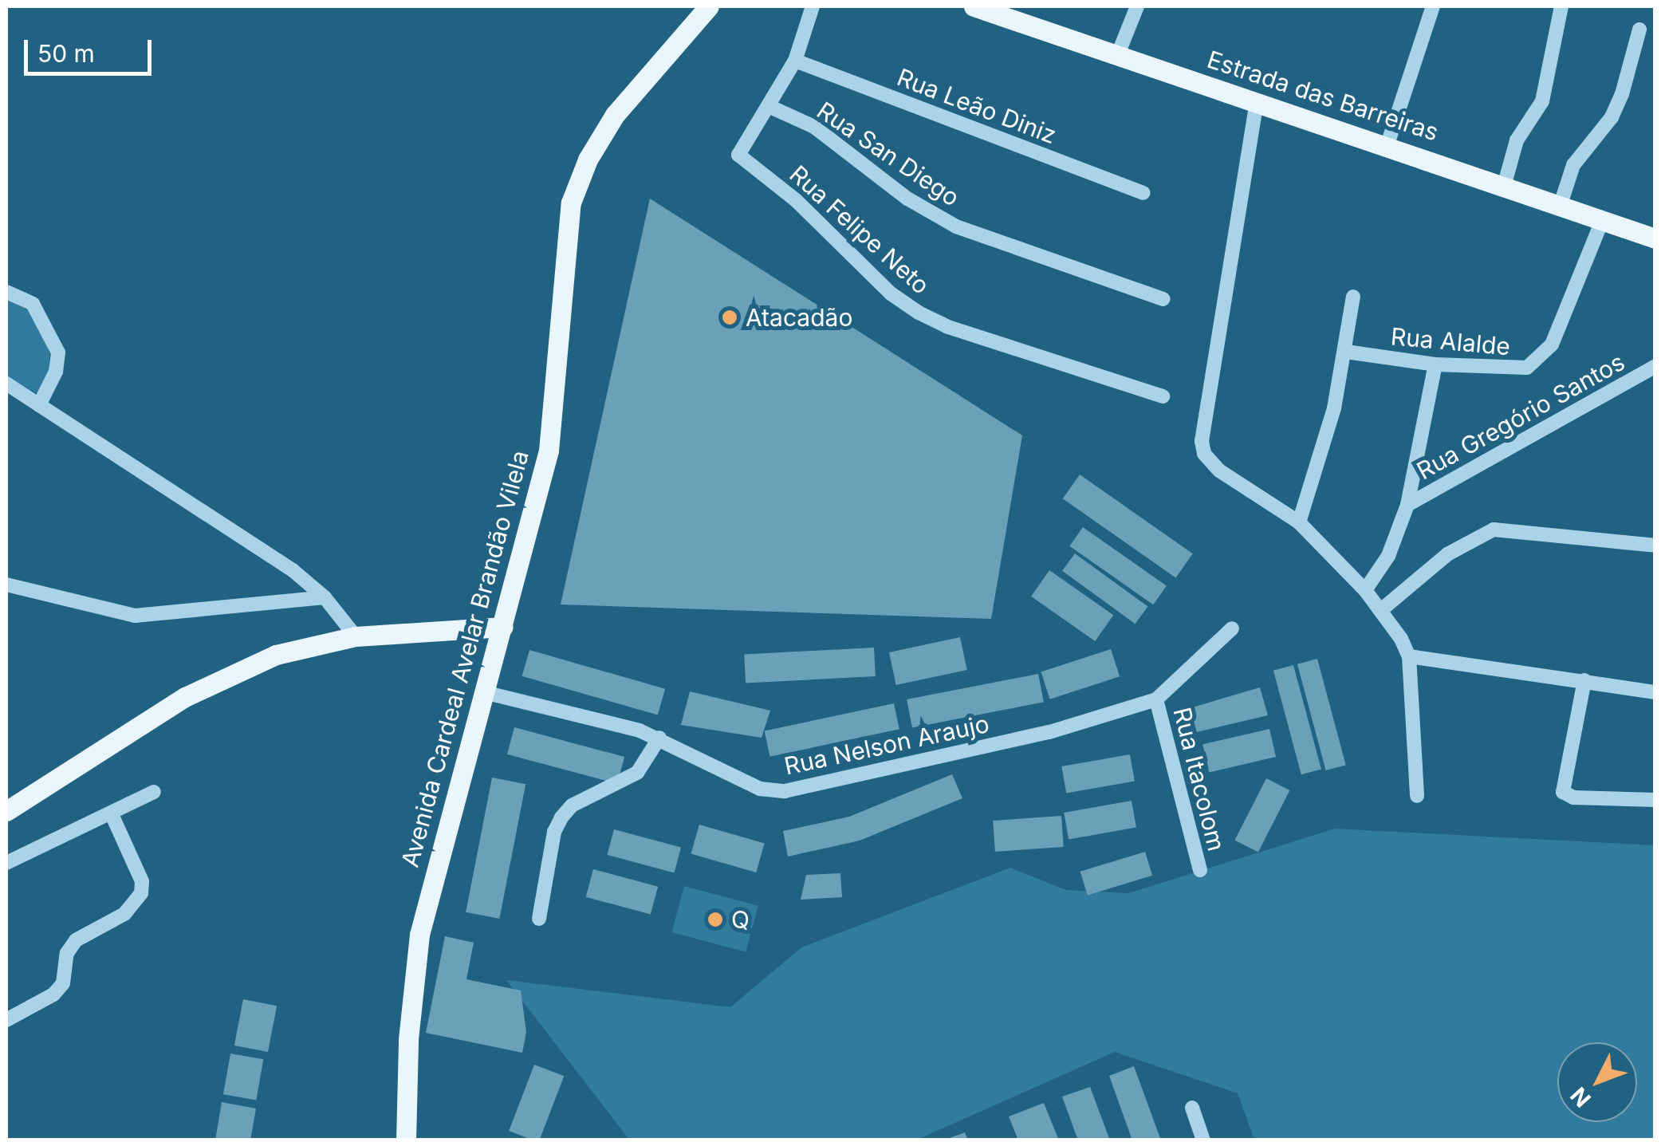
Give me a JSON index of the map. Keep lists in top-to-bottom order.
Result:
{
  "streets": {
    "main road": ["Estrada das Barreiras", "Avenida Cardeal Avelar Brandão Vilela"],
    "street": [
      "Rua Leão Diniz",
      "Rua San Diego",
      "Rua Felipe Neto",
      "Rua Alalde",
      "Rua Gregório Santos",
      "Rua Nelson Araujo",
      "Rua Itacolom"
    ]
  },
  "crossings": [
    ["Estrada das Barreiras", "Rua Alalde"],
    ["Rua Leão Diniz", "Rua Felipe Neto"],
    ["Rua San Diego", "Rua Felipe Neto"],
    ["Avenida Cardeal Avelar Brandão Vilela", "Rua Nelson Araujo"],
    ["Rua Nelson Araujo", "Rua Itacolom"]
  ],
  "places": ["Atacadão", "Q"],
  "scale_bar": "50 m",
  "north": "bottom left"
}
